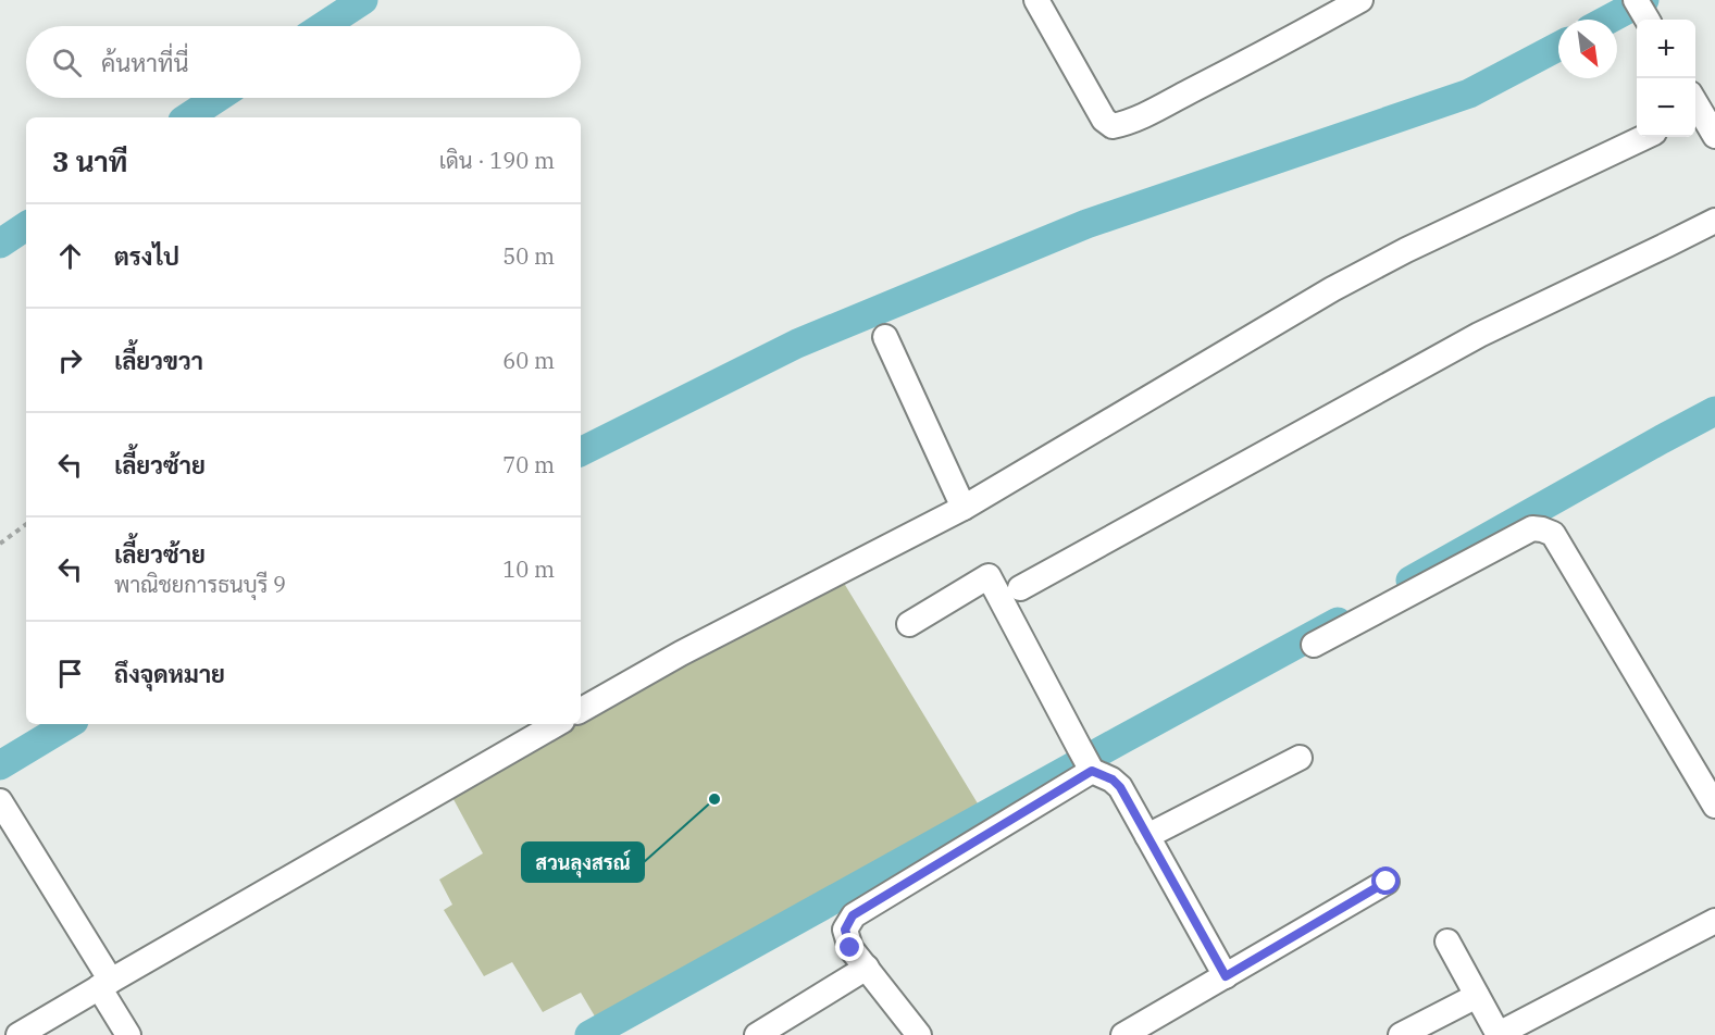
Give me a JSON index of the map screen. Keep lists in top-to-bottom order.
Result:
{
  "places": ["สวนลุงสรณ์"],
  "north": "bottom right",
  "page": {
    "map_buttons": ["+", "−"],
    "search": "ค้นหาที่นี่",
    "heading": ["3 นาที", "เดิน · 190 m"],
    "list": [
      ["ตรงไป", "50 m"],
      ["เลี้ยวขวา", "60 m"],
      ["เลี้ยวซ้าย", "70 m"],
      ["เลี้ยวซ้าย", "พาณิชยการธนบุรี 9", "10 m"],
      "ถึงจุดหมาย"
    ]
  }
}
